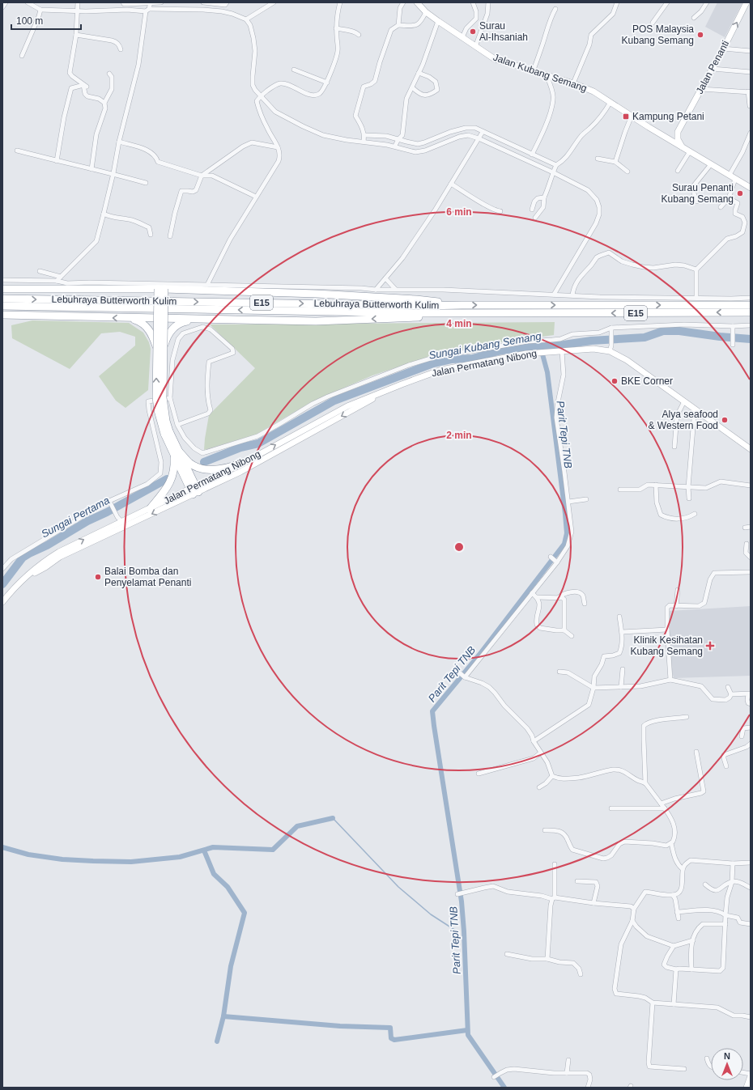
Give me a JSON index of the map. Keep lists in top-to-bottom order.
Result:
{
  "streets": {
    "highway": ["Lebuhraya Butterworth Kulim", "E15"],
    "main road": ["Jalan Penanti", "Jalan Kubang Semang", "Jalan Permatang Nibong"]
  },
  "one_way": ["Jalan Penanti"],
  "water": ["Sungai Kubang Semang", "Parit Tepi TNB", "Sungai Pertama"],
  "places": {
    "other": [
      "Surau Al-Ihsaniah",
      "POS Malaysia Kubang Semang",
      "Surau Penanti Kubang Semang",
      "BKE Corner",
      "Alya seafood & Western Food",
      "Balai Bomba dan Penyelamat Penanti"
    ],
    "transit": ["Kampung Petani"],
    "health": ["Klinik Kesihatan Kubang Semang"]
  },
  "scale_bar": "100 m",
  "north": "top",
  "rings": ["6 min", "4 min", "2 min"]
}
